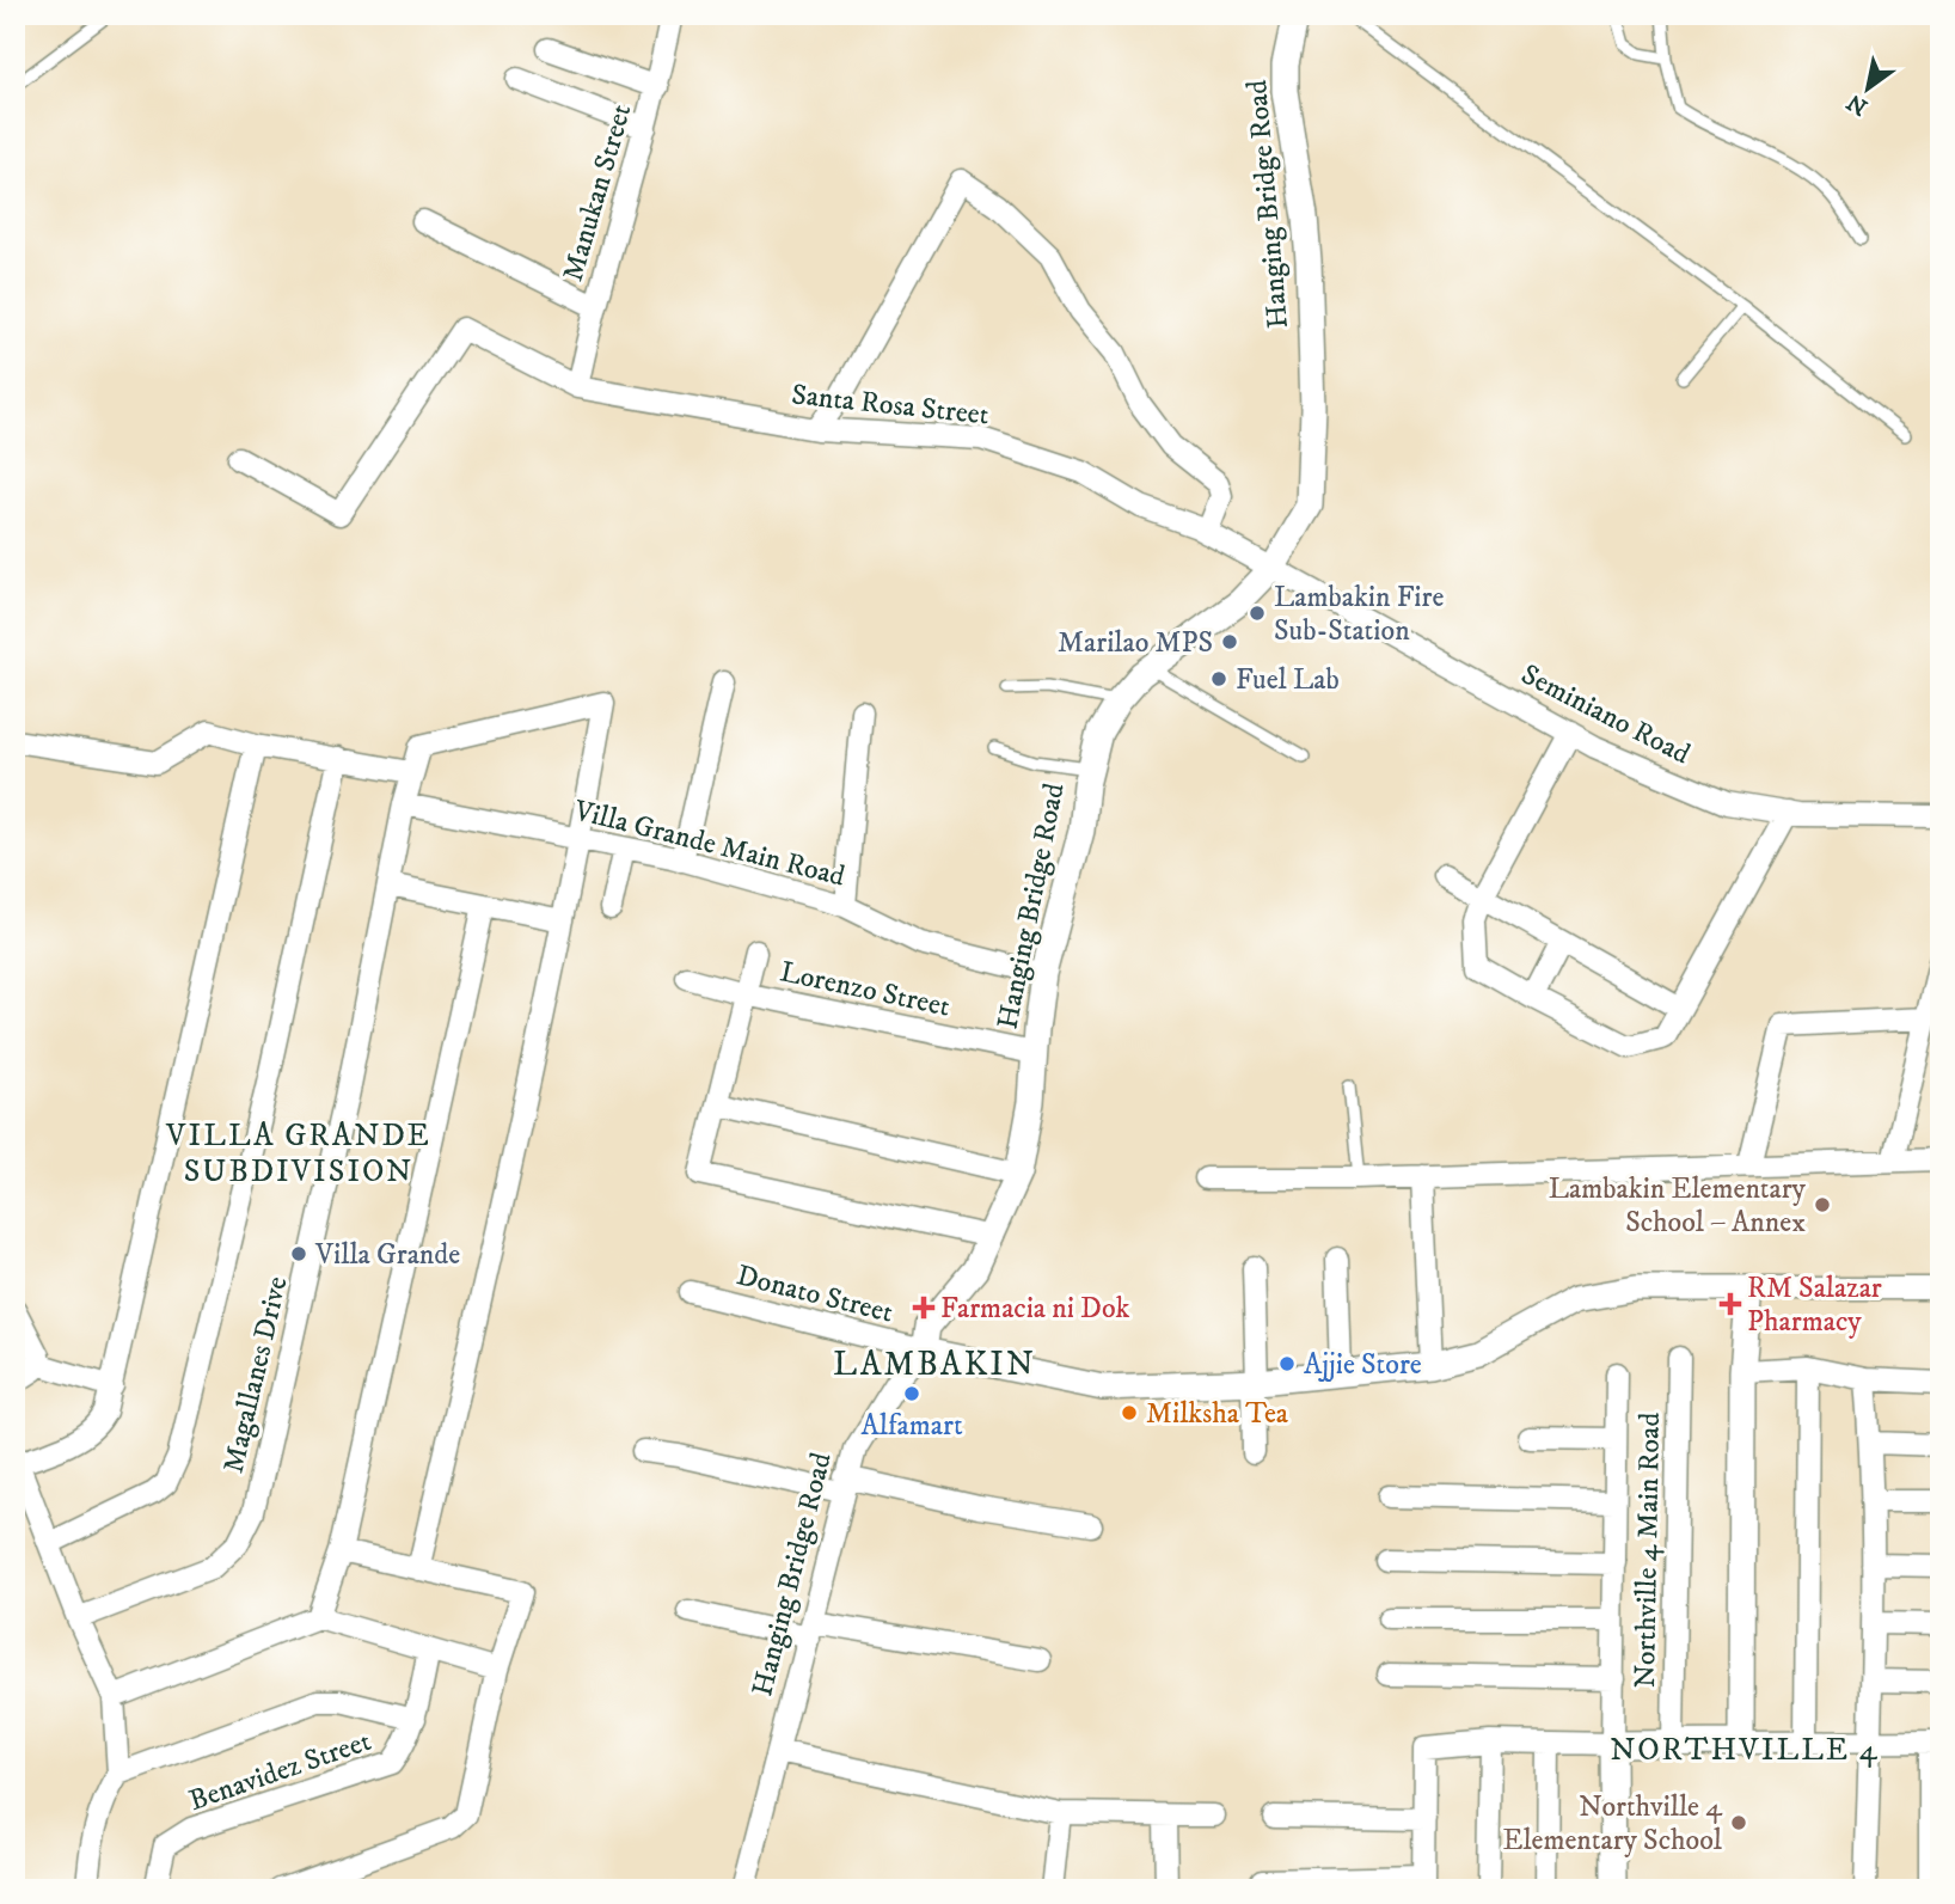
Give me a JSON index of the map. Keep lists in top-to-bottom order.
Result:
{
  "streets": {
    "street": [
      "Manukan Street",
      "Hanging Bridge Road",
      "Santa Rosa Street",
      "Seminiano Road",
      "Villa Grande Main Road",
      "Lorenzo Street",
      "Donato Street",
      "Magallanes Drive",
      "Northville 4 Main Road",
      "Benavidez Street"
    ]
  },
  "crossings": [
    ["Manukan Street", "Santa Rosa Street"],
    ["Hanging Bridge Road", "Santa Rosa Street"],
    ["Hanging Bridge Road", "Seminiano Road"],
    ["Hanging Bridge Road", "Villa Grande Main Road"],
    ["Hanging Bridge Road", "Lorenzo Street"],
    ["Hanging Bridge Road", "Donato Street"],
    ["Santa Rosa Street", "Seminiano Road"],
    ["Villa Grande Main Road", "Magallanes Drive"]
  ],
  "districts": ["VILLA GRANDE SUBDIVISION", "LAMBAKIN", "NORTHVILLE 4"],
  "places": {
    "other": [
      "Lambakin Fire Sub-Station",
      "Marilao MPS",
      "Fuel Lab",
      "Lambakin Elementary School – Annex",
      "Villa Grande",
      "Ajjie Store",
      "Alfamart",
      "Milksha Tea",
      "Northville 4 Elementary School"
    ],
    "health": ["RM Salazar Pharmacy", "Farmacia ni Dok"]
  },
  "north": "bottom left"
}
